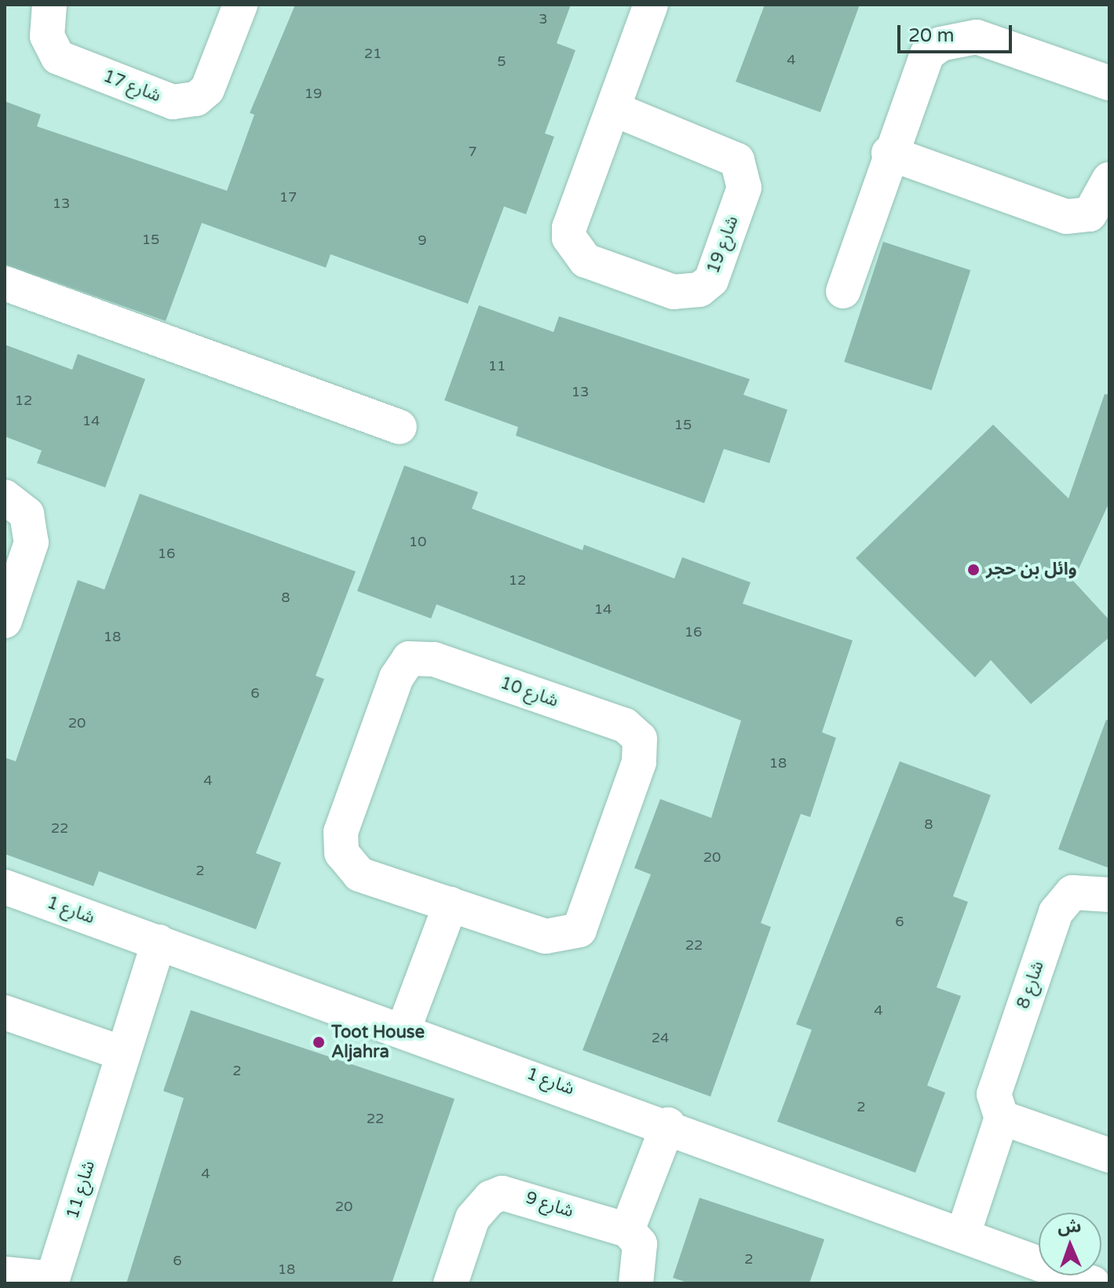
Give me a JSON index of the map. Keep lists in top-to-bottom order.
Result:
{
  "streets": {
    "street": [
      "شارع 17",
      "شارع 19",
      "شارع 10",
      "شارع 1",
      "شارع 8",
      "شارع 11",
      "شارع 9"
    ]
  },
  "crossings": [
    ["شارع 1", "شارع 8"],
    ["شارع 1", "شارع 11"]
  ],
  "places": ["وائل بن حجر", "Toot House Aljahra"],
  "house_numbers": [
    "3",
    "21",
    "4",
    "5",
    "19",
    "7",
    "17",
    "13",
    "15",
    "9",
    "11",
    "13",
    "12",
    "14",
    "15",
    "10",
    "16",
    "12",
    "8",
    "14",
    "16",
    "18",
    "6",
    "20",
    "18",
    "4",
    "8",
    "22",
    "20",
    "2",
    "6",
    "22",
    "4",
    "24",
    "2",
    "2",
    "22",
    "4",
    "20",
    "2",
    "6",
    "18"
  ],
  "scale_bar": "20 m",
  "north": "top"
}
